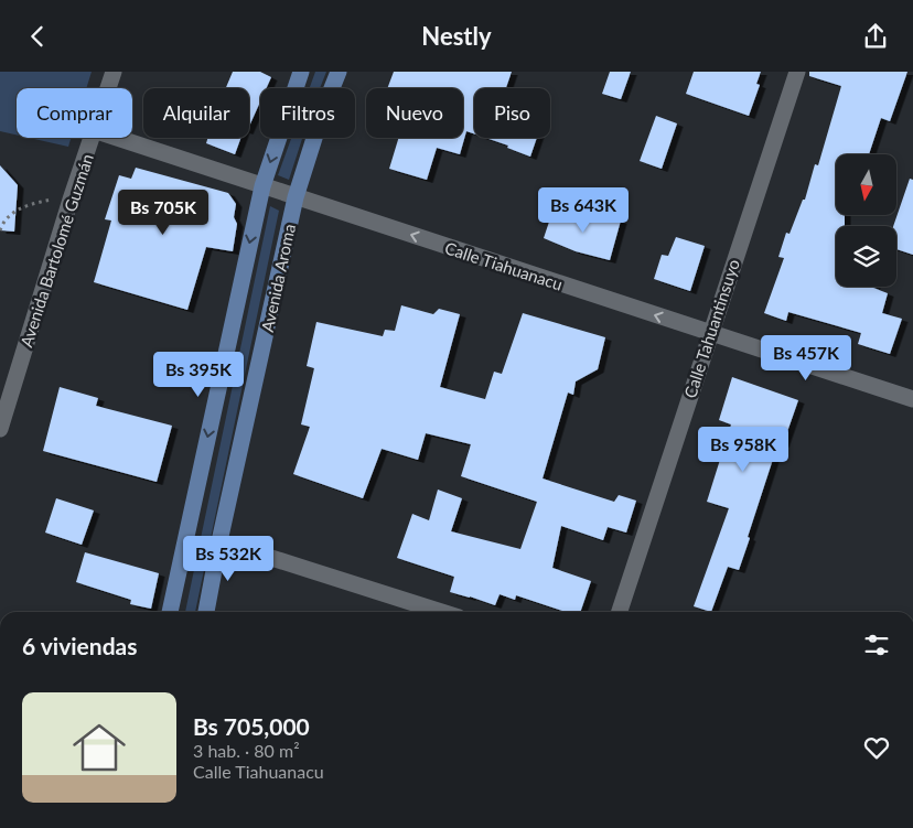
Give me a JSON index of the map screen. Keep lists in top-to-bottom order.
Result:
{
  "streets": {
    "main road": ["Avenida Aroma"],
    "street": ["Avenida Bartolomé Guzmán", "Calle Tiahuanacu", "Calle Tahuantinsuyo"]
  },
  "crossings": [
    ["Calle Tiahuanacu", "Avenida Aroma"],
    ["Calle Tiahuanacu", "Calle Tahuantinsuyo"]
  ],
  "one_way": ["Calle Tiahuanacu"],
  "north": "bottom",
  "page": {
    "header": "Nestly",
    "chip": [
      "Comprar",
      "Alquilar",
      "Filtros",
      "Nuevo",
      "Piso"
    ],
    "price": [
      "Bs 643K",
      "Bs 705K",
      "Bs 457K",
      "Bs 395K",
      "Bs 958K",
      "Bs 532K"
    ],
    "heading": "6 viviendas",
    "list": [
      {
        "name": "Bs 705,000",
        "note": "3 hab. · 80 m² · Calle Tiahuanacu"
      }
    ]
  }
}
